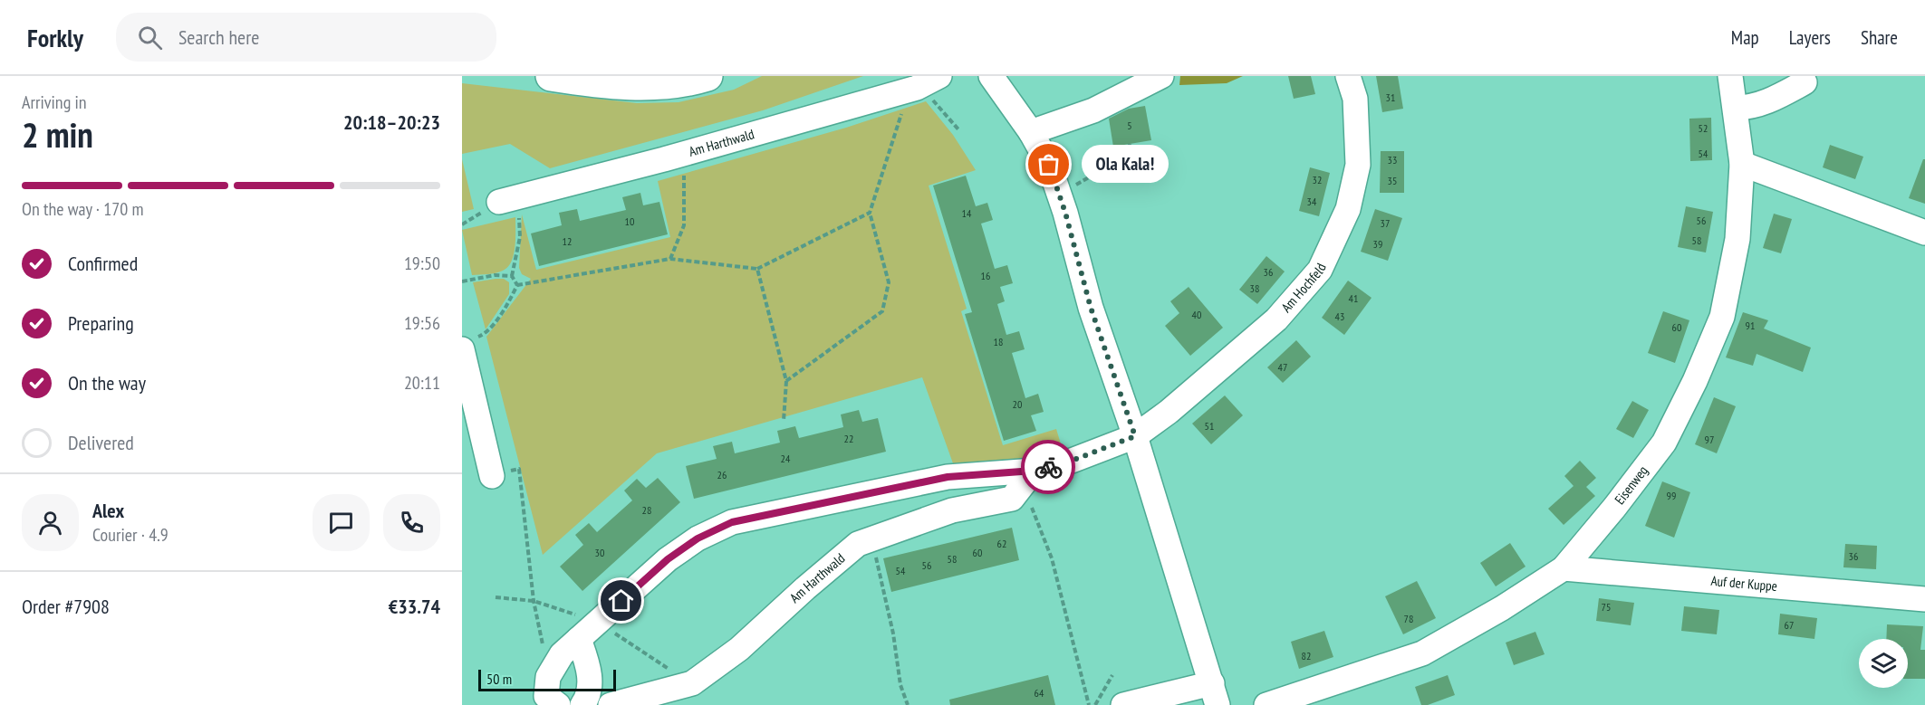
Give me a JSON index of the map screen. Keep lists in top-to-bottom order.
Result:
{
  "streets": {
    "street": [
      "Am Harthwald",
      "Am Hochfeld",
      "Eisenweg",
      "Auf der Kuppe"
    ]
  },
  "crossings": [
    ["Am Harthwald", "Am Hochfeld"],
    ["Eisenweg", "Auf der Kuppe"]
  ],
  "places": ["Ola Kala!"],
  "house_numbers": [
    "31",
    "5",
    "52",
    "54",
    "33",
    "32",
    "35",
    "34",
    "14",
    "56",
    "10",
    "37",
    "58",
    "12",
    "39",
    "36",
    "16",
    "38",
    "41",
    "40",
    "43",
    "91",
    "60",
    "18",
    "47",
    "20",
    "51",
    "22",
    "97",
    "24",
    "26",
    "99",
    "28",
    "62",
    "30",
    "60",
    "36",
    "58",
    "56",
    "54",
    "75",
    "78",
    "67",
    "82",
    "64"
  ],
  "scale_bar": "50 m",
  "page": {
    "header": "Forkly",
    "search": "Search here",
    "nav": ["Map", "Layers", "Share"],
    "heading": ["2 min", "Arriving in", "20:18–20:23"],
    "panel": [
      "Alex",
      "Courier · 4.9",
      "Order #7908",
      "€33.74"
    ],
    "bubble": "Ola Kala!",
    "bar": "On the way · 170 m",
    "list": [
      ["Confirmed", "19:50"],
      ["Preparing", "19:56"],
      ["On the way", "20:11"],
      "Delivered"
    ],
    "scale": "50 m"
  }
}
